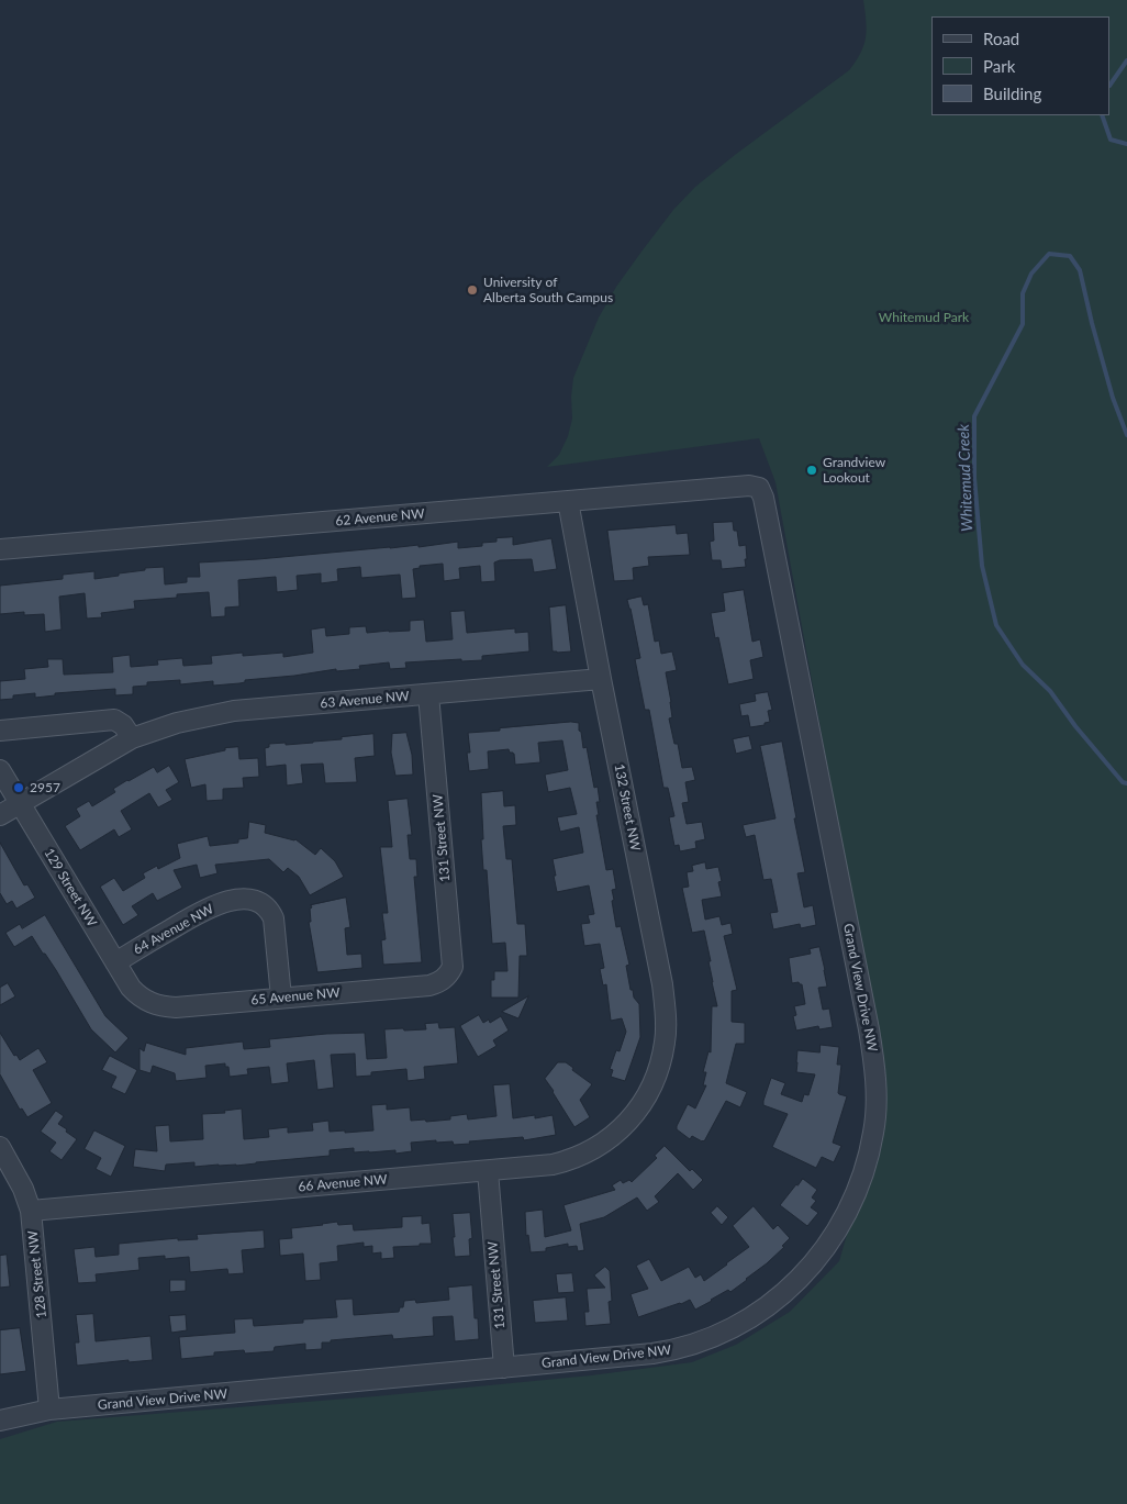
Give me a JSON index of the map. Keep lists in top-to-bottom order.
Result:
{
  "streets": {
    "street": [
      "62 Avenue NW",
      "63 Avenue NW",
      "132 Street NW",
      "131 Street NW",
      "129 Street NW",
      "64 Avenue NW",
      "Grand View Drive NW",
      "65 Avenue NW",
      "66 Avenue NW",
      "128 Street NW"
    ]
  },
  "crossings": [
    ["62 Avenue NW", "132 Street NW"],
    ["62 Avenue NW", "Grand View Drive NW"],
    ["63 Avenue NW", "132 Street NW"],
    ["63 Avenue NW", "131 Street NW"],
    ["63 Avenue NW", "129 Street NW"],
    ["132 Street NW", "66 Avenue NW"],
    ["131 Street NW", "Grand View Drive NW"],
    ["131 Street NW", "65 Avenue NW"],
    ["131 Street NW", "66 Avenue NW"],
    ["129 Street NW", "64 Avenue NW"],
    ["129 Street NW", "65 Avenue NW"],
    ["64 Avenue NW", "65 Avenue NW"],
    ["Grand View Drive NW", "128 Street NW"],
    ["66 Avenue NW", "128 Street NW"]
  ],
  "water": ["Whitemud Creek"],
  "parks": ["Whitemud Park"],
  "places": ["University of Alberta South Campus", "Grandview Lookout", "2957"],
  "legend": ["Road", "Park", "Building"]
}
